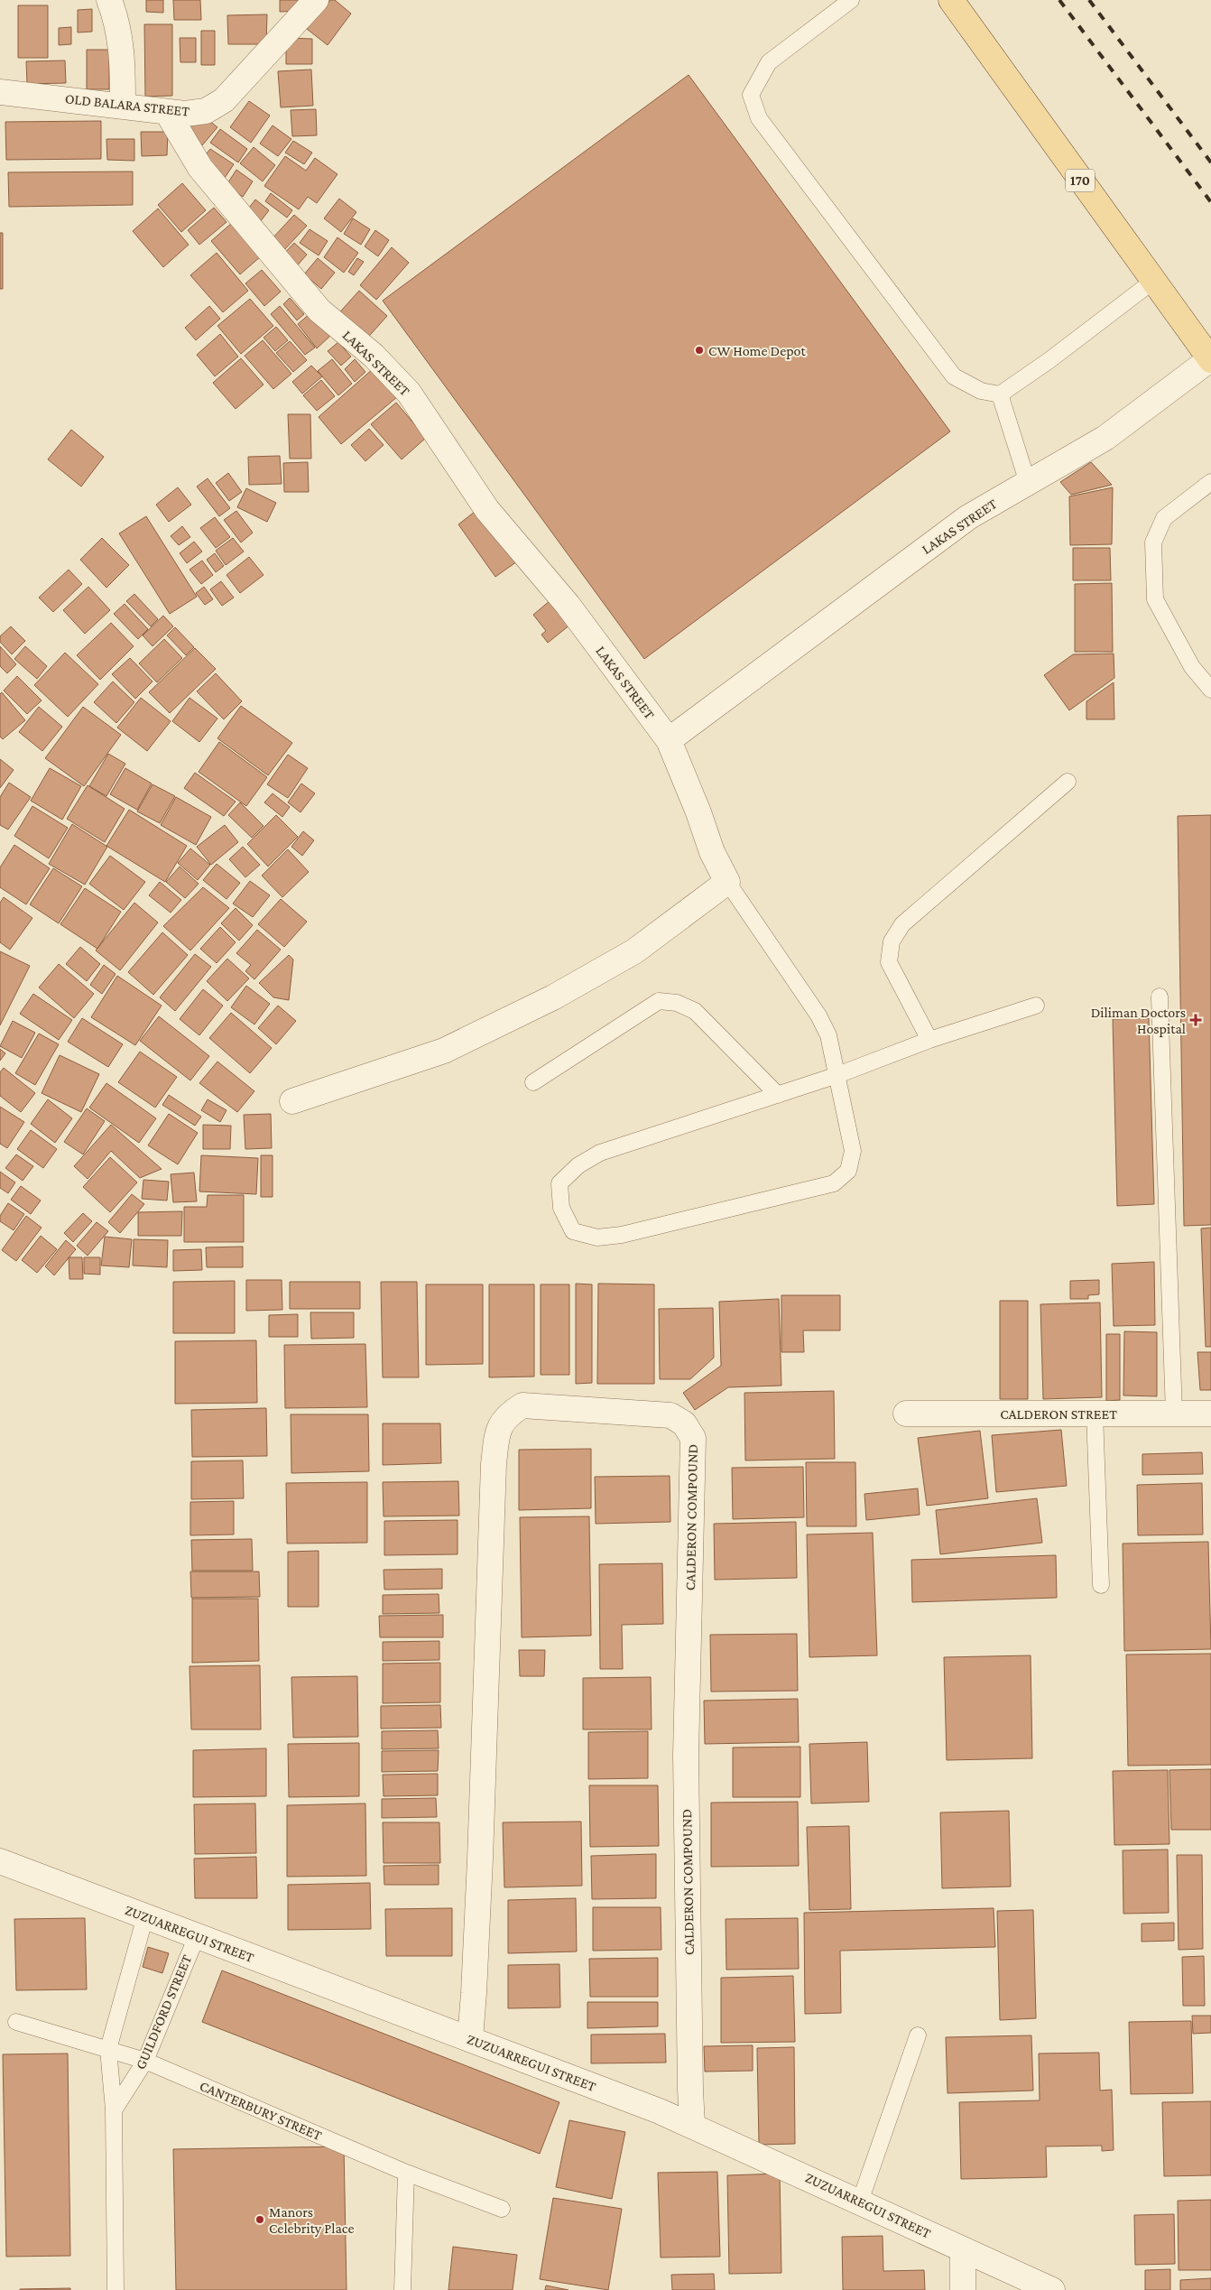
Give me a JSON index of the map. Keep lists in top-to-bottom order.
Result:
{
  "streets": {
    "main road": ["170"],
    "street": [
      "OLD BALARA STREET",
      "LAKAS STREET",
      "CALDERON STREET",
      "CALDERON COMPOUND",
      "ZUZUARREGUI STREET"
    ],
    "lane": ["GUILDFORD STREET", "CANTERBURY STREET"]
  },
  "crossings": [
    ["OLD BALARA STREET", "LAKAS STREET"],
    ["170", "LAKAS STREET"],
    ["CALDERON COMPOUND", "ZUZUARREGUI STREET"],
    ["ZUZUARREGUI STREET", "GUILDFORD STREET"],
    ["GUILDFORD STREET", "CANTERBURY STREET"]
  ],
  "places": {
    "other": ["CW Home Depot", "Manors Celebrity Place"],
    "health": ["Diliman Doctors Hospital"]
  }
}
